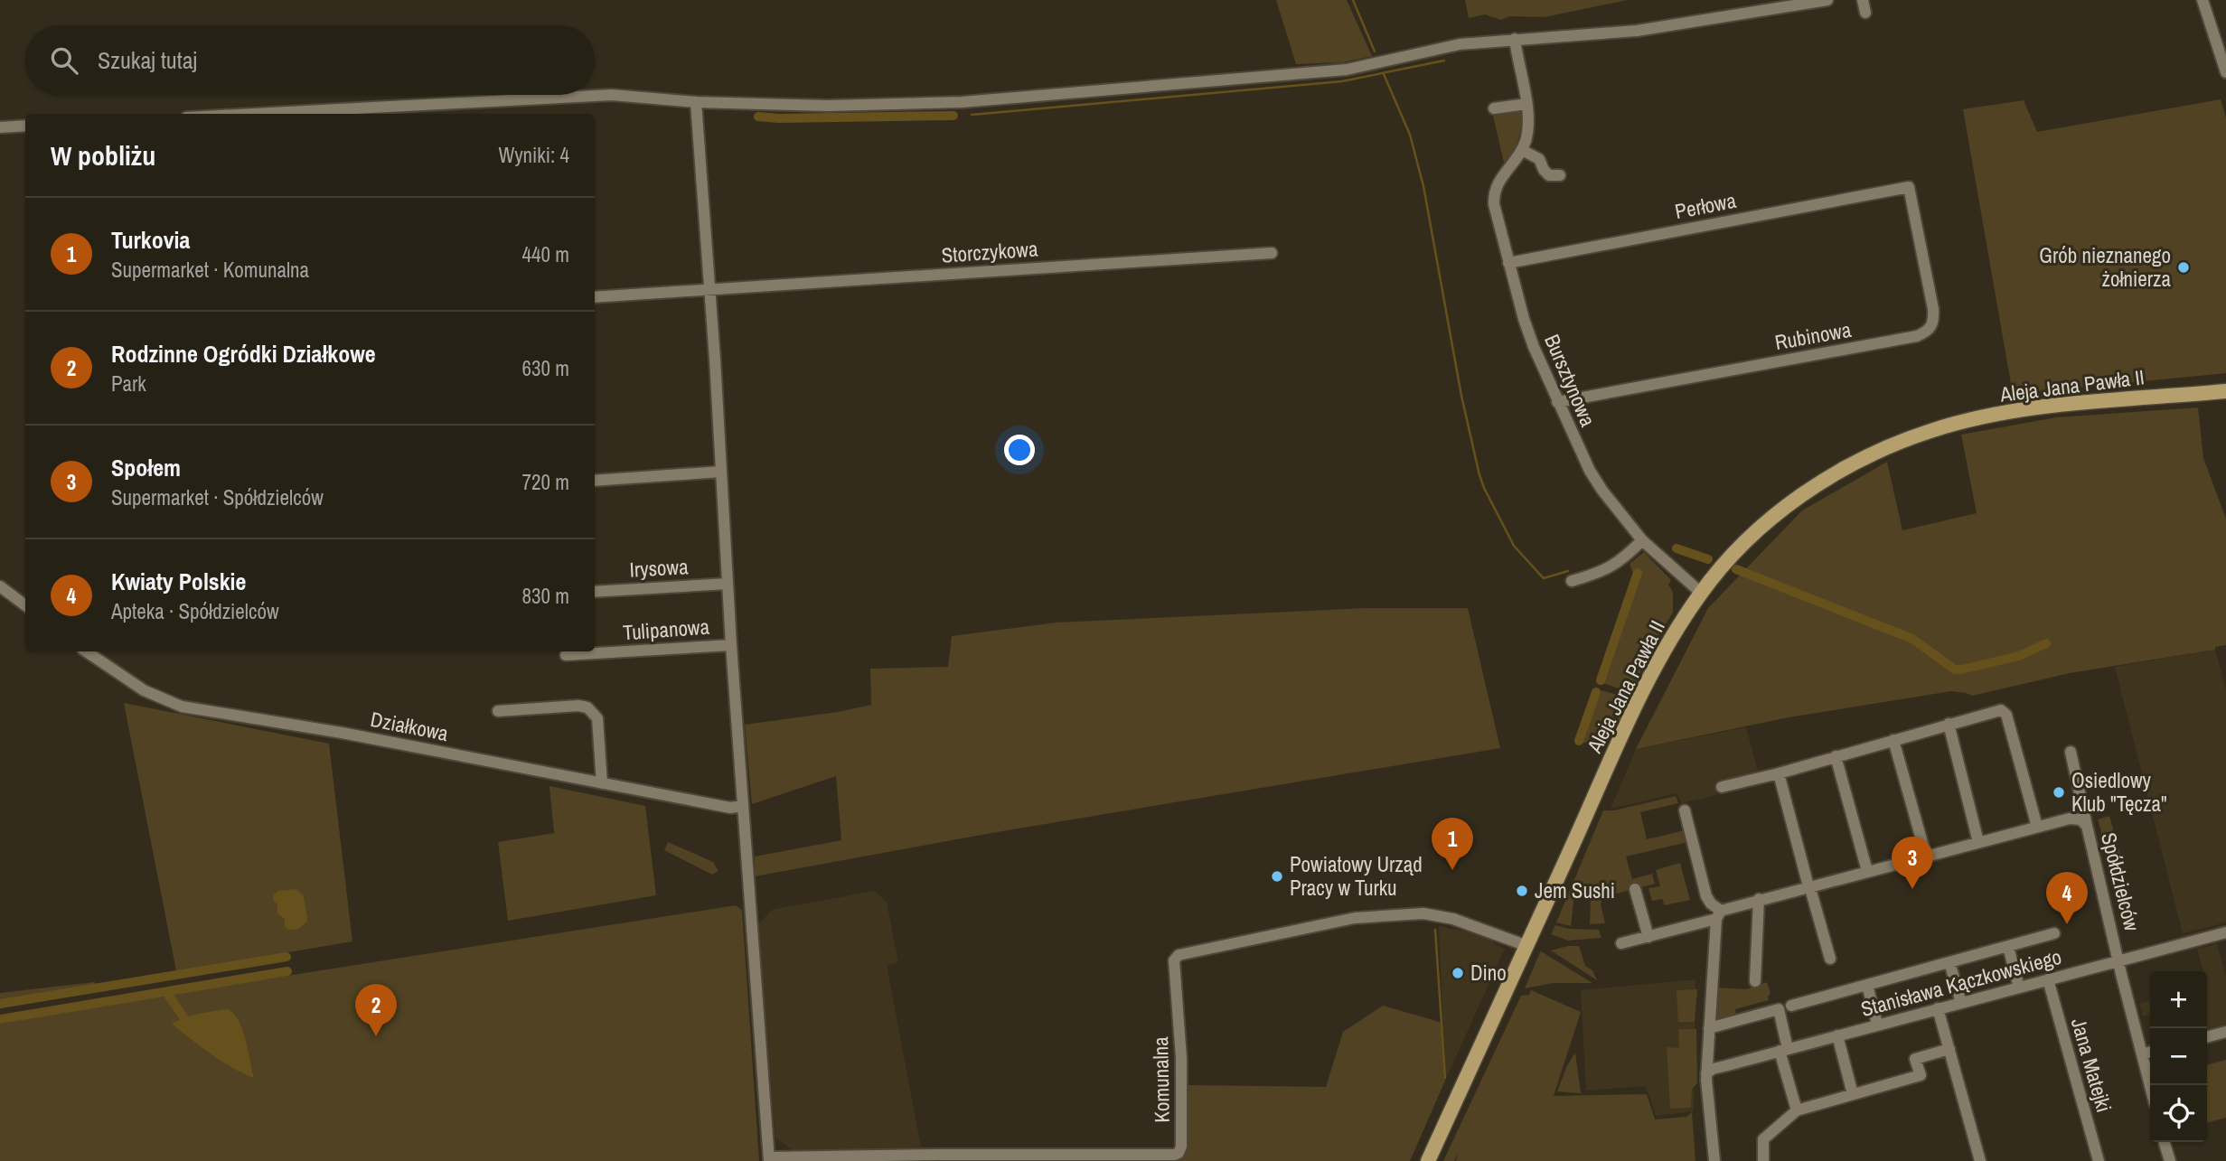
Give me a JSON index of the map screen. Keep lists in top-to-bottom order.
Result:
{
  "streets": {
    "main road": ["Aleja Jana Pawła II"],
    "street": [
      "Perłowa",
      "Storczykowa",
      "Rubinowa",
      "Bursztynowa",
      "Irysowa",
      "Tulipanowa",
      "Działkowa",
      "Spółdzielców",
      "Stanisława Kączkowskiego",
      "Jana Matejki",
      "Komunalna"
    ]
  },
  "crossings": [
    ["Perłowa", "Rubinowa"],
    ["Perłowa", "Bursztynowa"],
    ["Rubinowa", "Bursztynowa"],
    ["Bursztynowa", "Aleja Jana Pawła II"],
    ["Aleja Jana Pawła II", "Komunalna"],
    ["Spółdzielców", "Stanisława Kączkowskiego"],
    ["Stanisława Kączkowskiego", "Jana Matejki"]
  ],
  "places": [
    "Grób nieznanego żołnierza",
    "Osiedlowy Klub \"Tęcza\"",
    "Powiatowy Urząd Pracy w Turku",
    "Jem Sushi",
    "Dino"
  ],
  "page": {
    "search": "Szukaj tutaj",
    "heading": ["W pobliżu", "Wyniki: 4"],
    "list": [
      {
        "mark": "1",
        "name": "Turkovia",
        "note": "Supermarket · Komunalna",
        "value": "440 m"
      },
      {
        "mark": "2",
        "name": "Rodzinne Ogródki Działkowe",
        "note": "Park",
        "value": "630 m"
      },
      {
        "mark": "3",
        "name": "Społem",
        "note": "Supermarket · Spółdzielców",
        "value": "720 m"
      },
      {
        "mark": "4",
        "name": "Kwiaty Polskie",
        "note": "Apteka · Spółdzielców",
        "value": "830 m"
      }
    ],
    "pins": [
      "1",
      "3",
      "4",
      "2"
    ],
    "map_buttons": ["+", "−"]
  }
}
